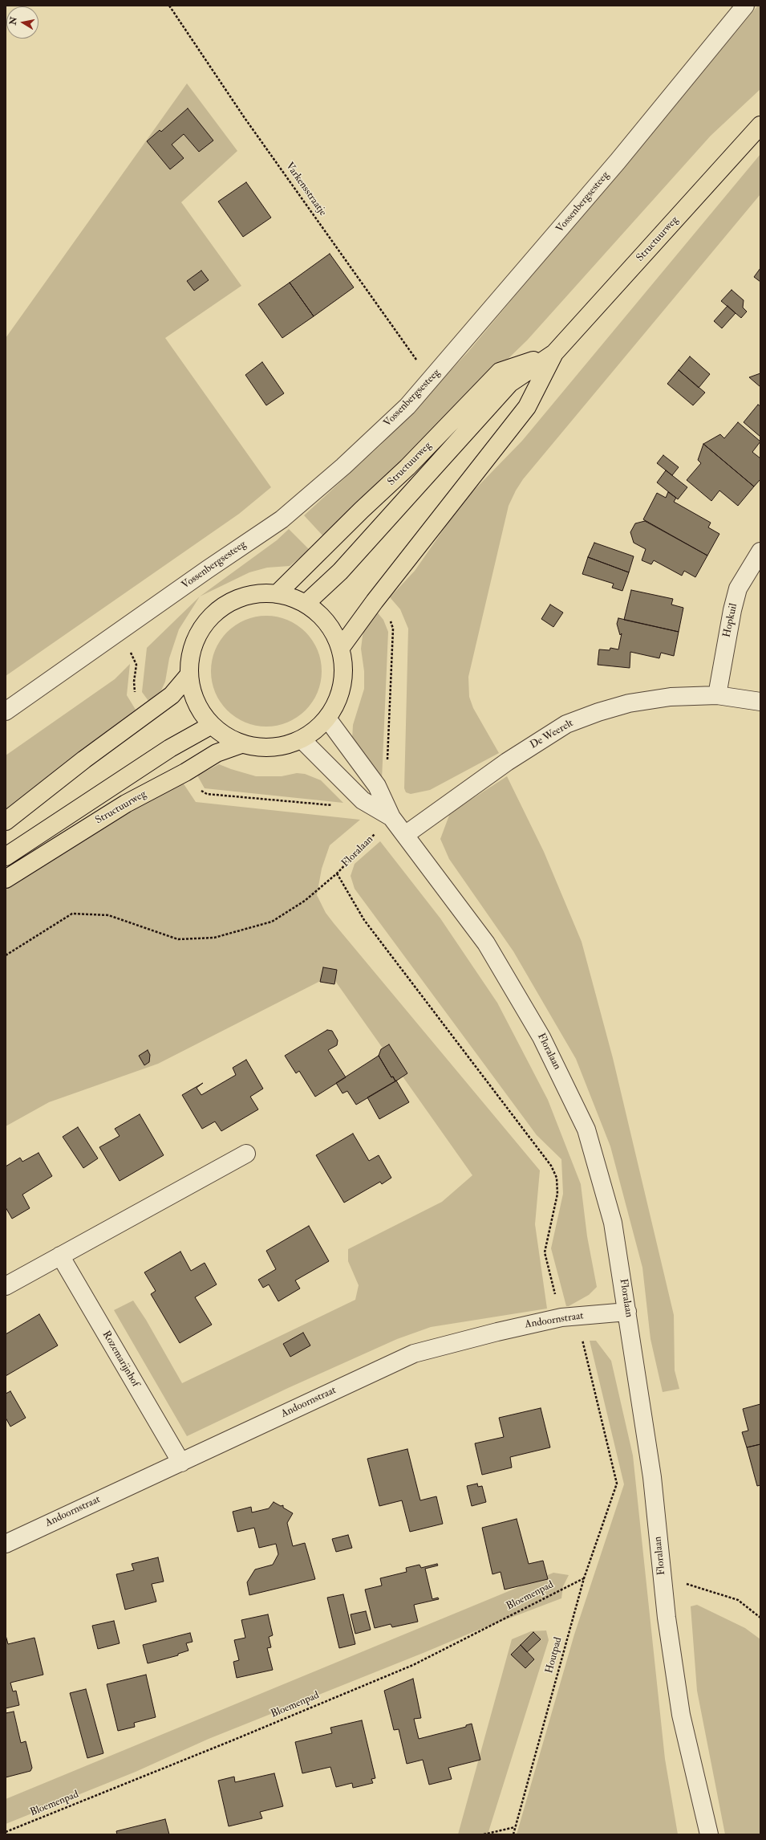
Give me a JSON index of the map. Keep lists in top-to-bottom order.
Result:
{
  "streets": {
    "main road": ["Structuurweg"],
    "street": [
      "Vossenbergsesteeg",
      "Hopkuil",
      "De Weerelt",
      "Floralaan",
      "Andoornstraat",
      "Rozemarijnhof"
    ],
    "path": ["Varkensstraatje", "Bloemenpad", "Houtpad"]
  },
  "crossings": [
    ["Varkensstraatje", "Vossenbergsesteeg"],
    ["Hopkuil", "De Weerelt"],
    ["De Weerelt", "Floralaan"],
    ["Floralaan", "Andoornstraat"],
    ["Andoornstraat", "Rozemarijnhof"],
    ["Bloemenpad", "Houtpad"]
  ],
  "north": "left"
}
